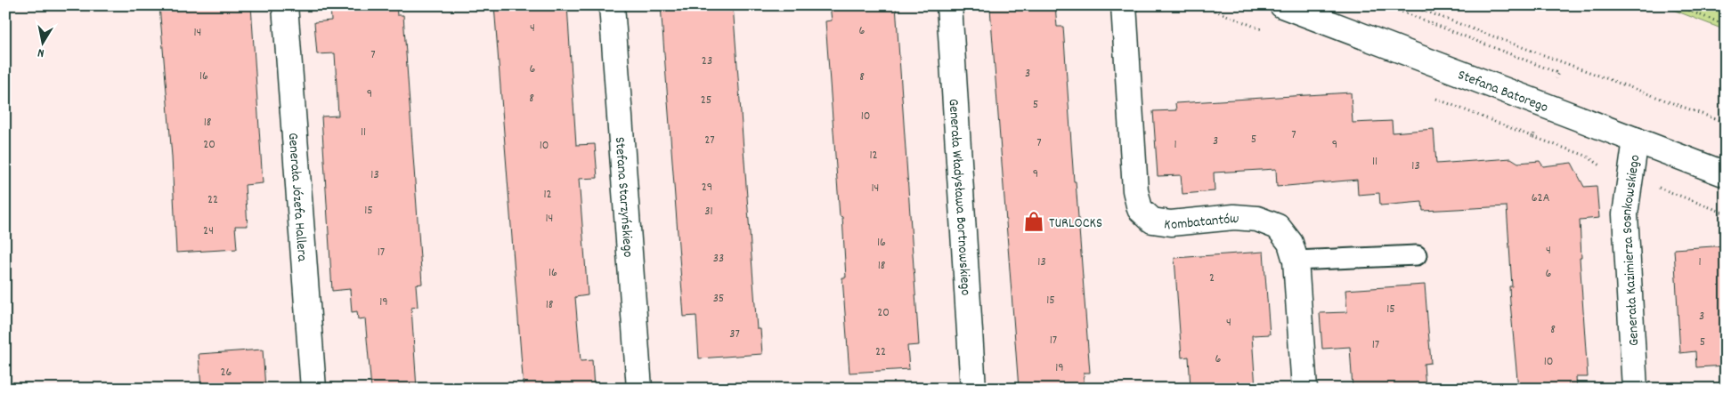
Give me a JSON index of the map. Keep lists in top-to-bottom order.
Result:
{
  "streets": {
    "street": [
      "Stefana Batorego",
      "Generała Józefa Hallera",
      "Stefana Starzyńskiego",
      "Generała Władysława Bortnowskiego",
      "Kombatantów",
      "Generała Kazimierza Sosnkowskiego"
    ]
  },
  "crossings": [
    ["Stefana Batorego", "Generała Kazimierza Sosnkowskiego"]
  ],
  "places": {
    "shop": ["TURLOCKS"]
  },
  "house_numbers": [
    "4",
    "6",
    "14",
    "7",
    "23",
    "6",
    "3",
    "16",
    "8",
    "9",
    "8",
    "25",
    "5",
    "10",
    "18",
    "11",
    "7",
    "5",
    "27",
    "3",
    "7",
    "20",
    "1",
    "9",
    "10",
    "12",
    "11",
    "13",
    "9",
    "13",
    "29",
    "14",
    "12",
    "62A",
    "22",
    "15",
    "31",
    "14",
    "24",
    "16",
    "4",
    "17",
    "33",
    "13",
    "1",
    "18",
    "16",
    "6",
    "2",
    "35",
    "15",
    "19",
    "18",
    "15",
    "20",
    "3",
    "4",
    "8",
    "37",
    "17",
    "5",
    "17",
    "22",
    "6",
    "10",
    "19",
    "26"
  ],
  "north": "bottom"
}
